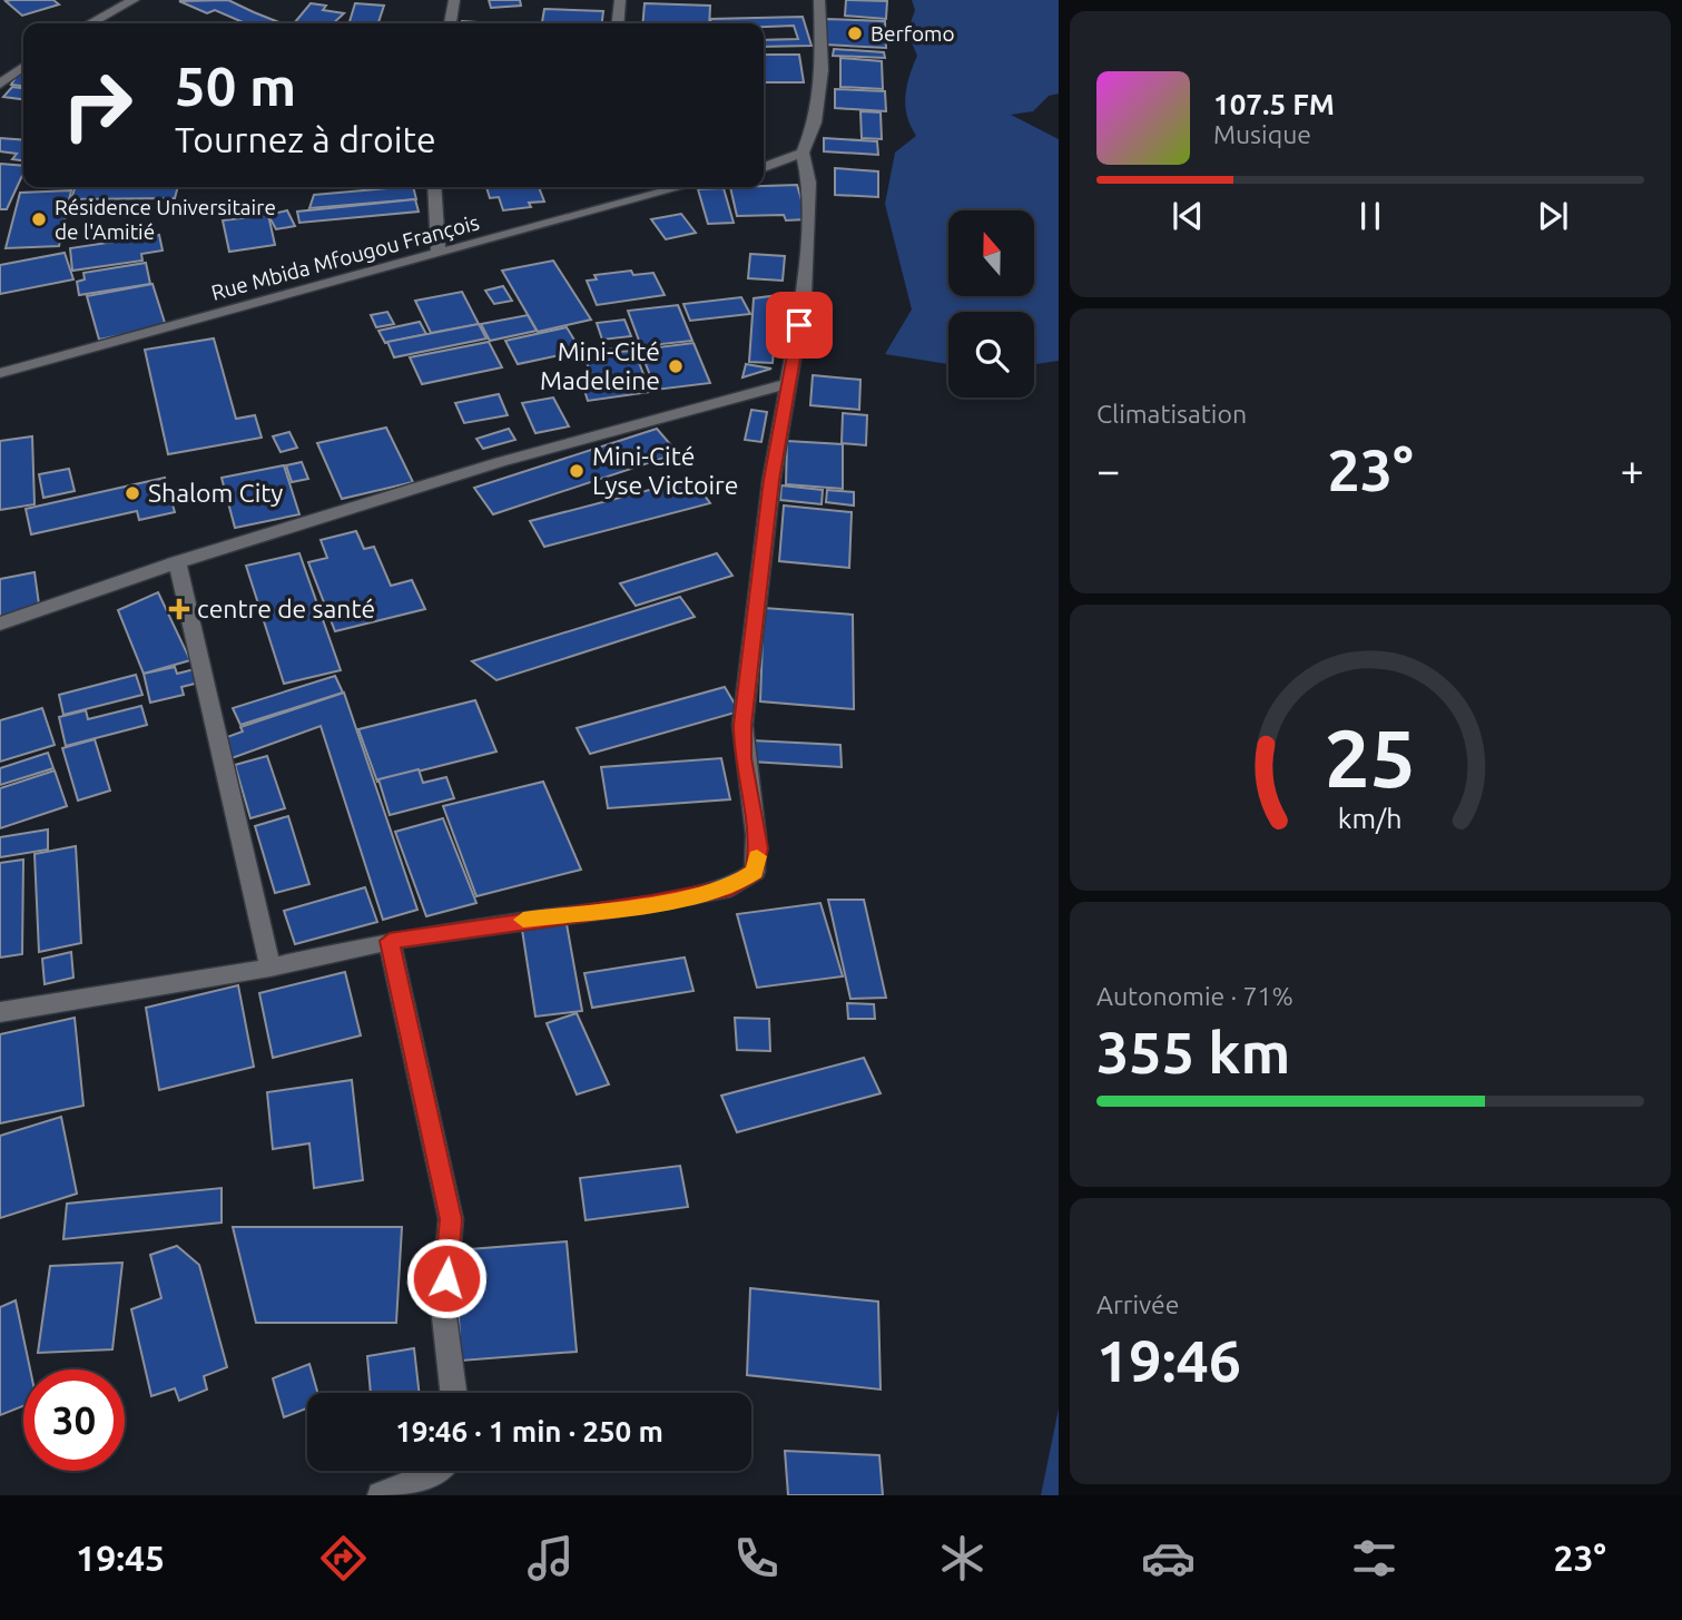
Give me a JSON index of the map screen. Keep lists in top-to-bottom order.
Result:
{
  "streets": {
    "street": ["Rue Mbida Mfougou François"]
  },
  "places": {
    "other": [
      "Berfomo",
      "Résidence Universitaire de l'Amitié",
      "Mini-Cité Madeleine",
      "Mini-Cité Lyse Victoire",
      "Shalom City"
    ],
    "health": ["centre de santé"]
  },
  "north": "top",
  "page": {
    "turn": ["50 m", "Tournez à droite"],
    "song": ["107.5 FM", "Musique"],
    "tile": [
      "Climatisation",
      ["Autonomie · 71%", "355 km"],
      ["Arrivée", "19:46"]
    ],
    "heat": ["−", "23°", "+"],
    "limit": "30",
    "trip": "19:46 · 1 min · 250 m",
    "tabs": ["19:45", "23°"],
    "gauge": ["25", "km/h"]
  }
}
